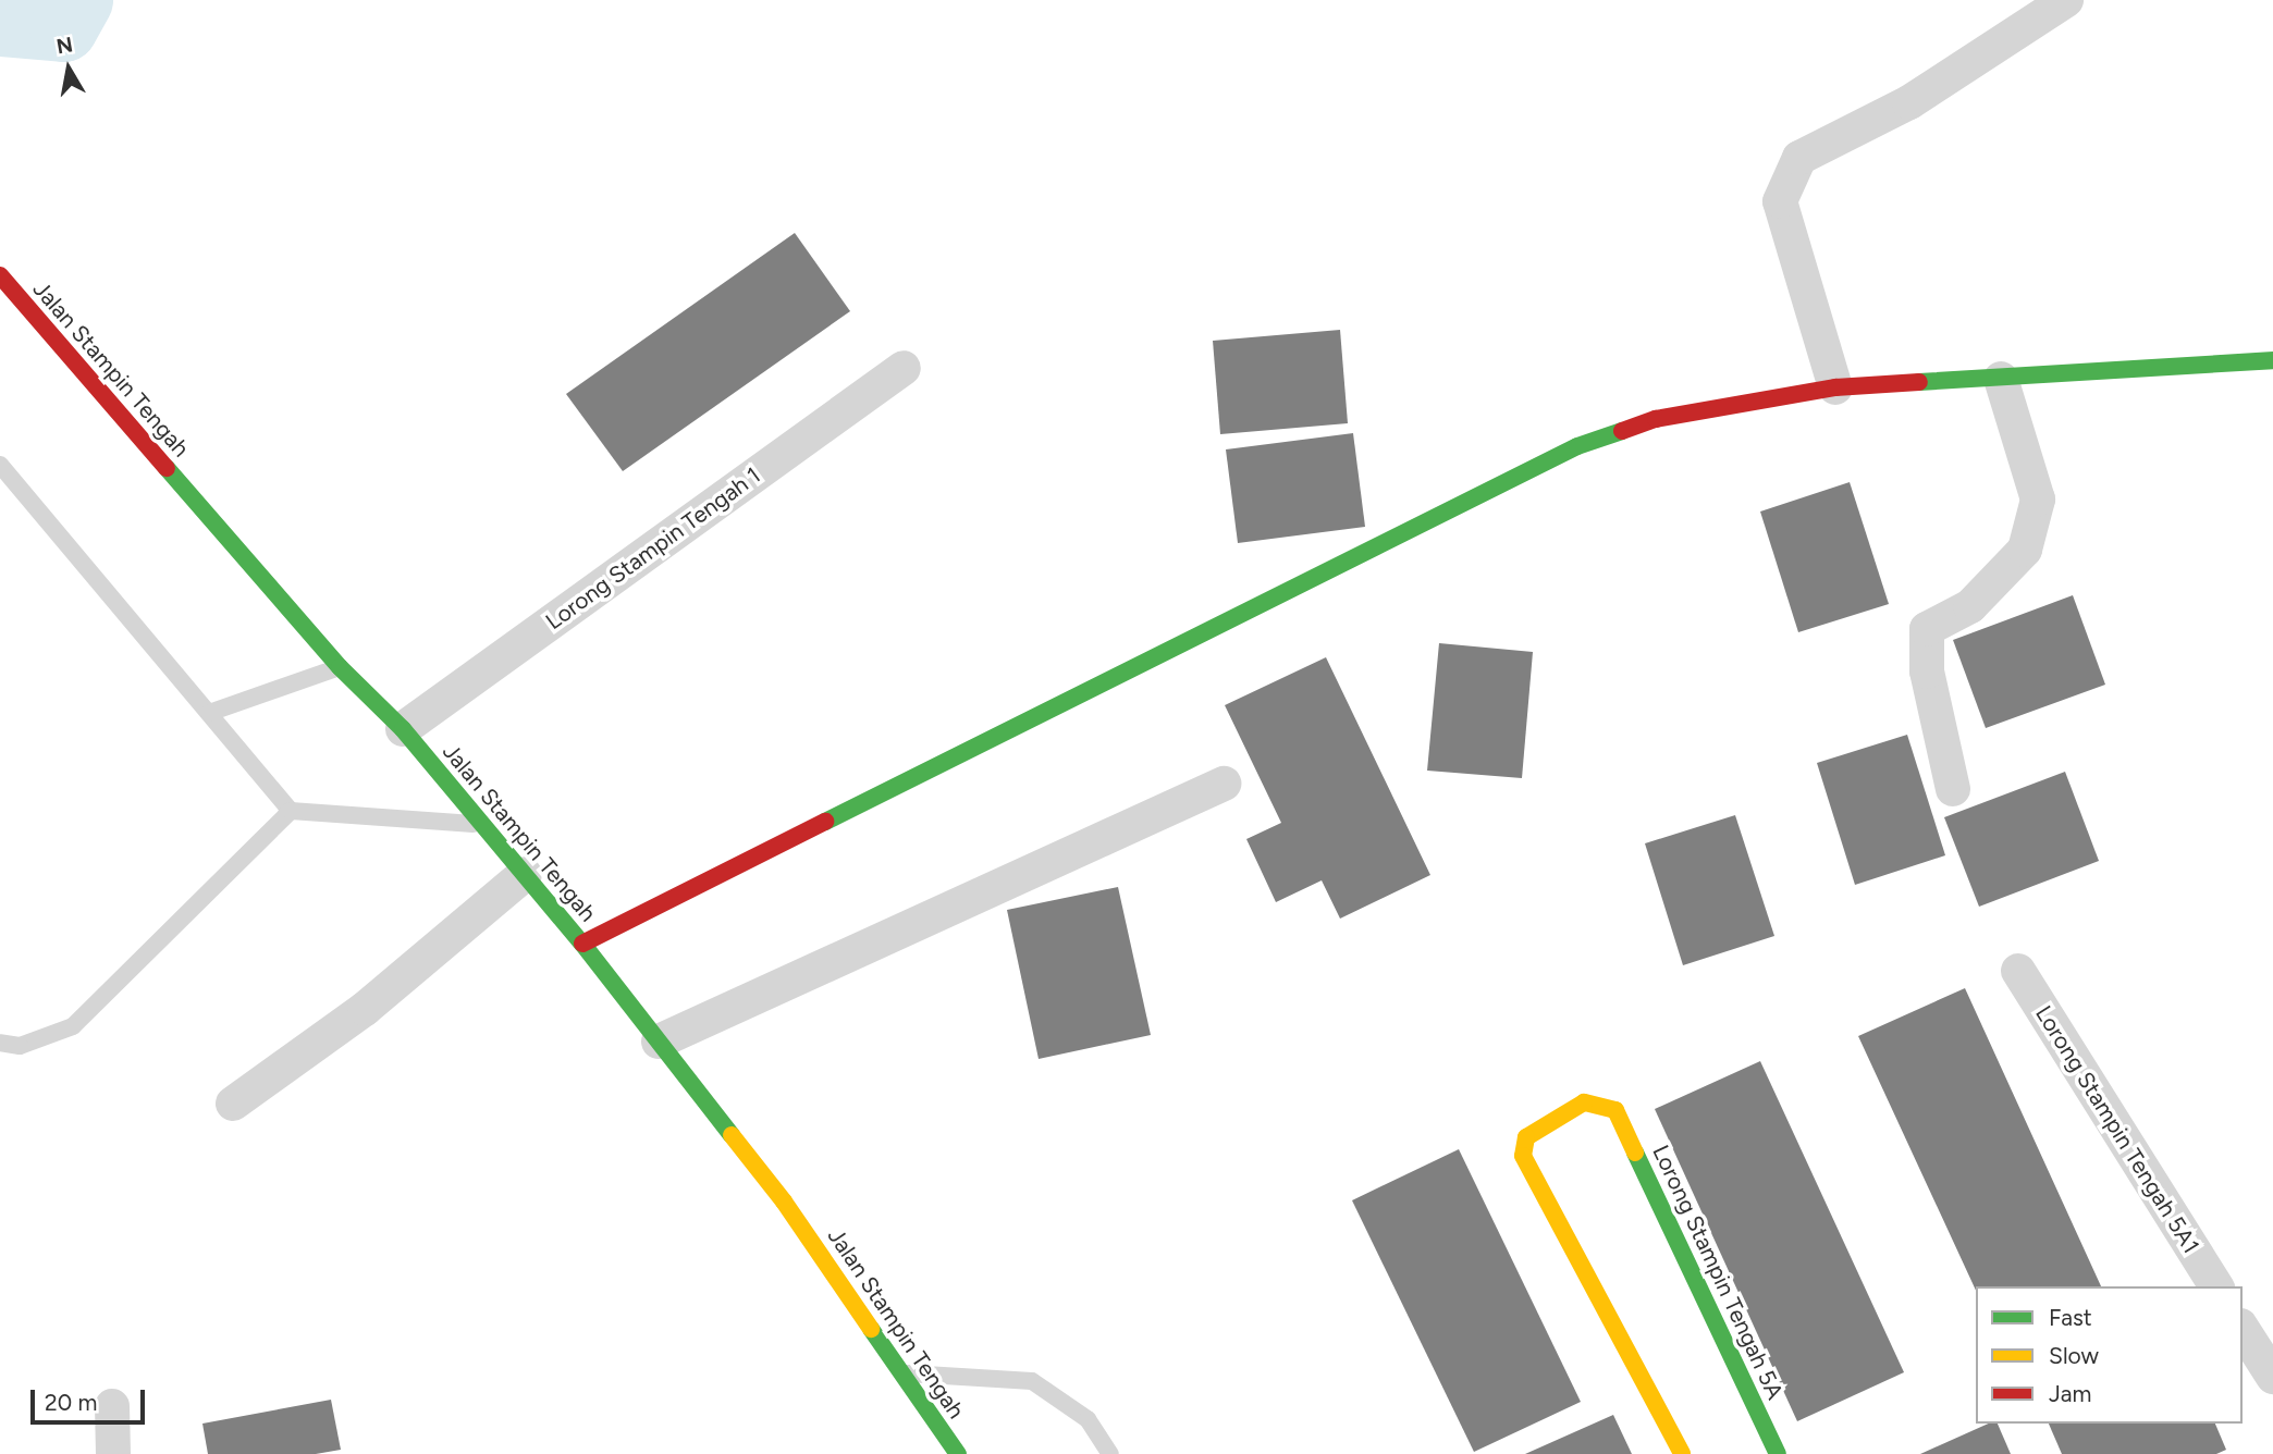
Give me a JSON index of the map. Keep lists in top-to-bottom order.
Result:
{
  "streets": {
    "street": [
      "Jalan Stampin Tengah",
      "Lorong Stampin Tengah 1",
      "Lorong Stampin Tengah 5A1",
      "Lorong Stampin Tengah 5A"
    ]
  },
  "crossings": [
    ["Jalan Stampin Tengah", "Lorong Stampin Tengah 1"]
  ],
  "legend": ["Fast", "Slow", "Jam"],
  "scale_bar": "20 m",
  "north": "top"
}
